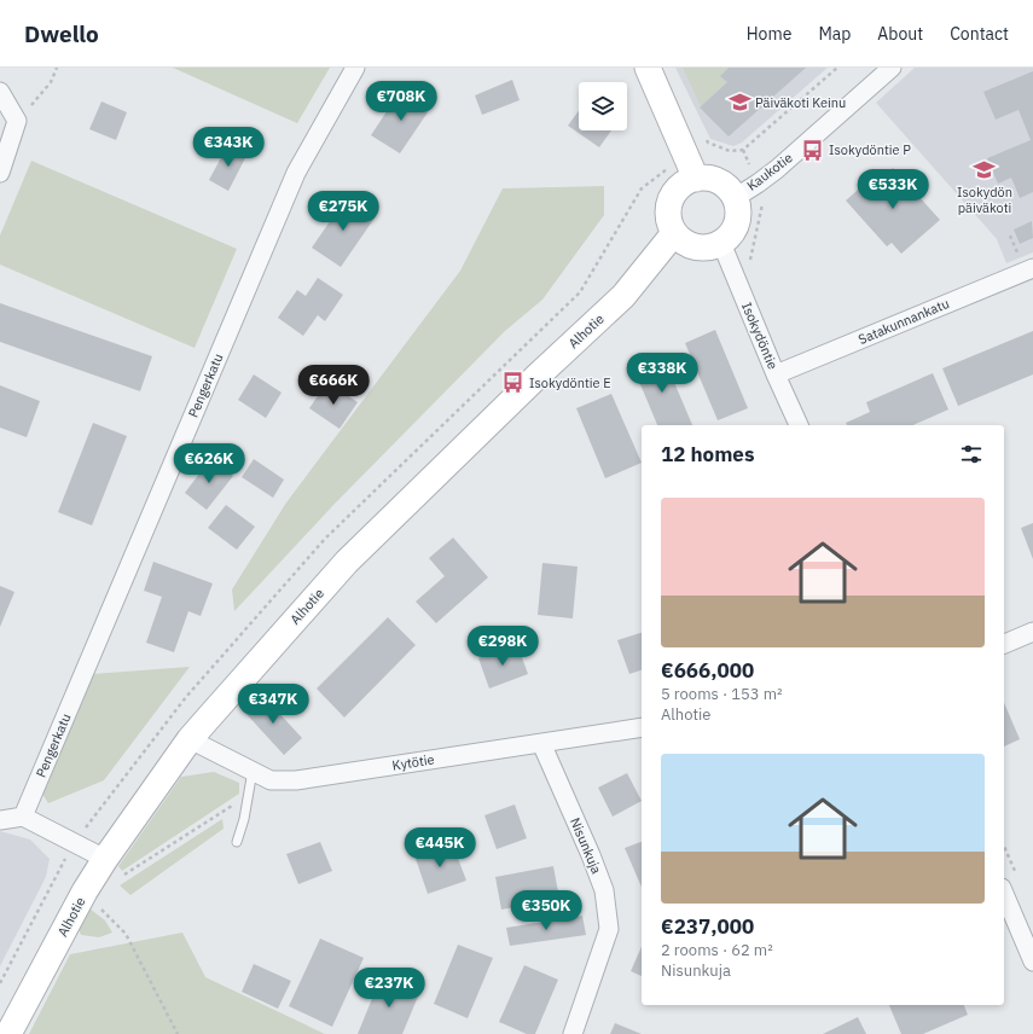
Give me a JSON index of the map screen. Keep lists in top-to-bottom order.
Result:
{
  "streets": {
    "street": [
      "Kaukotie",
      "Satakunnankatu",
      "Alhotie",
      "Isokydöntie",
      "Pengerkatu",
      "Kytötie",
      "Nisunkuja"
    ]
  },
  "crossings": [
    ["Kaukotie", "Alhotie"],
    ["Kaukotie", "Isokydöntie"],
    ["Satakunnankatu", "Isokydöntie"],
    ["Alhotie", "Isokydöntie"],
    ["Alhotie", "Kytötie"],
    ["Kytötie", "Nisunkuja"]
  ],
  "places": {
    "school or university": ["Päiväkoti Keinu", "Isokydön päiväkoti"],
    "bus stop": ["Isokydöntie P", "Isokydöntie E"]
  },
  "page": {
    "header": "Dwello",
    "nav": [
      "Home",
      "Map",
      "About",
      "Contact"
    ],
    "price": [
      "€708K",
      "€343K",
      "€533K",
      "€275K",
      "€338K",
      "€666K",
      "€626K",
      "€298K",
      "€347K",
      "€445K",
      "€350K",
      "€237K"
    ],
    "heading": "12 homes",
    "list": [
      {
        "name": "€666,000",
        "note": "5 rooms · 153 m² · Alhotie"
      },
      {
        "name": "€237,000",
        "note": "2 rooms · 62 m² · Nisunkuja"
      }
    ]
  }
}
